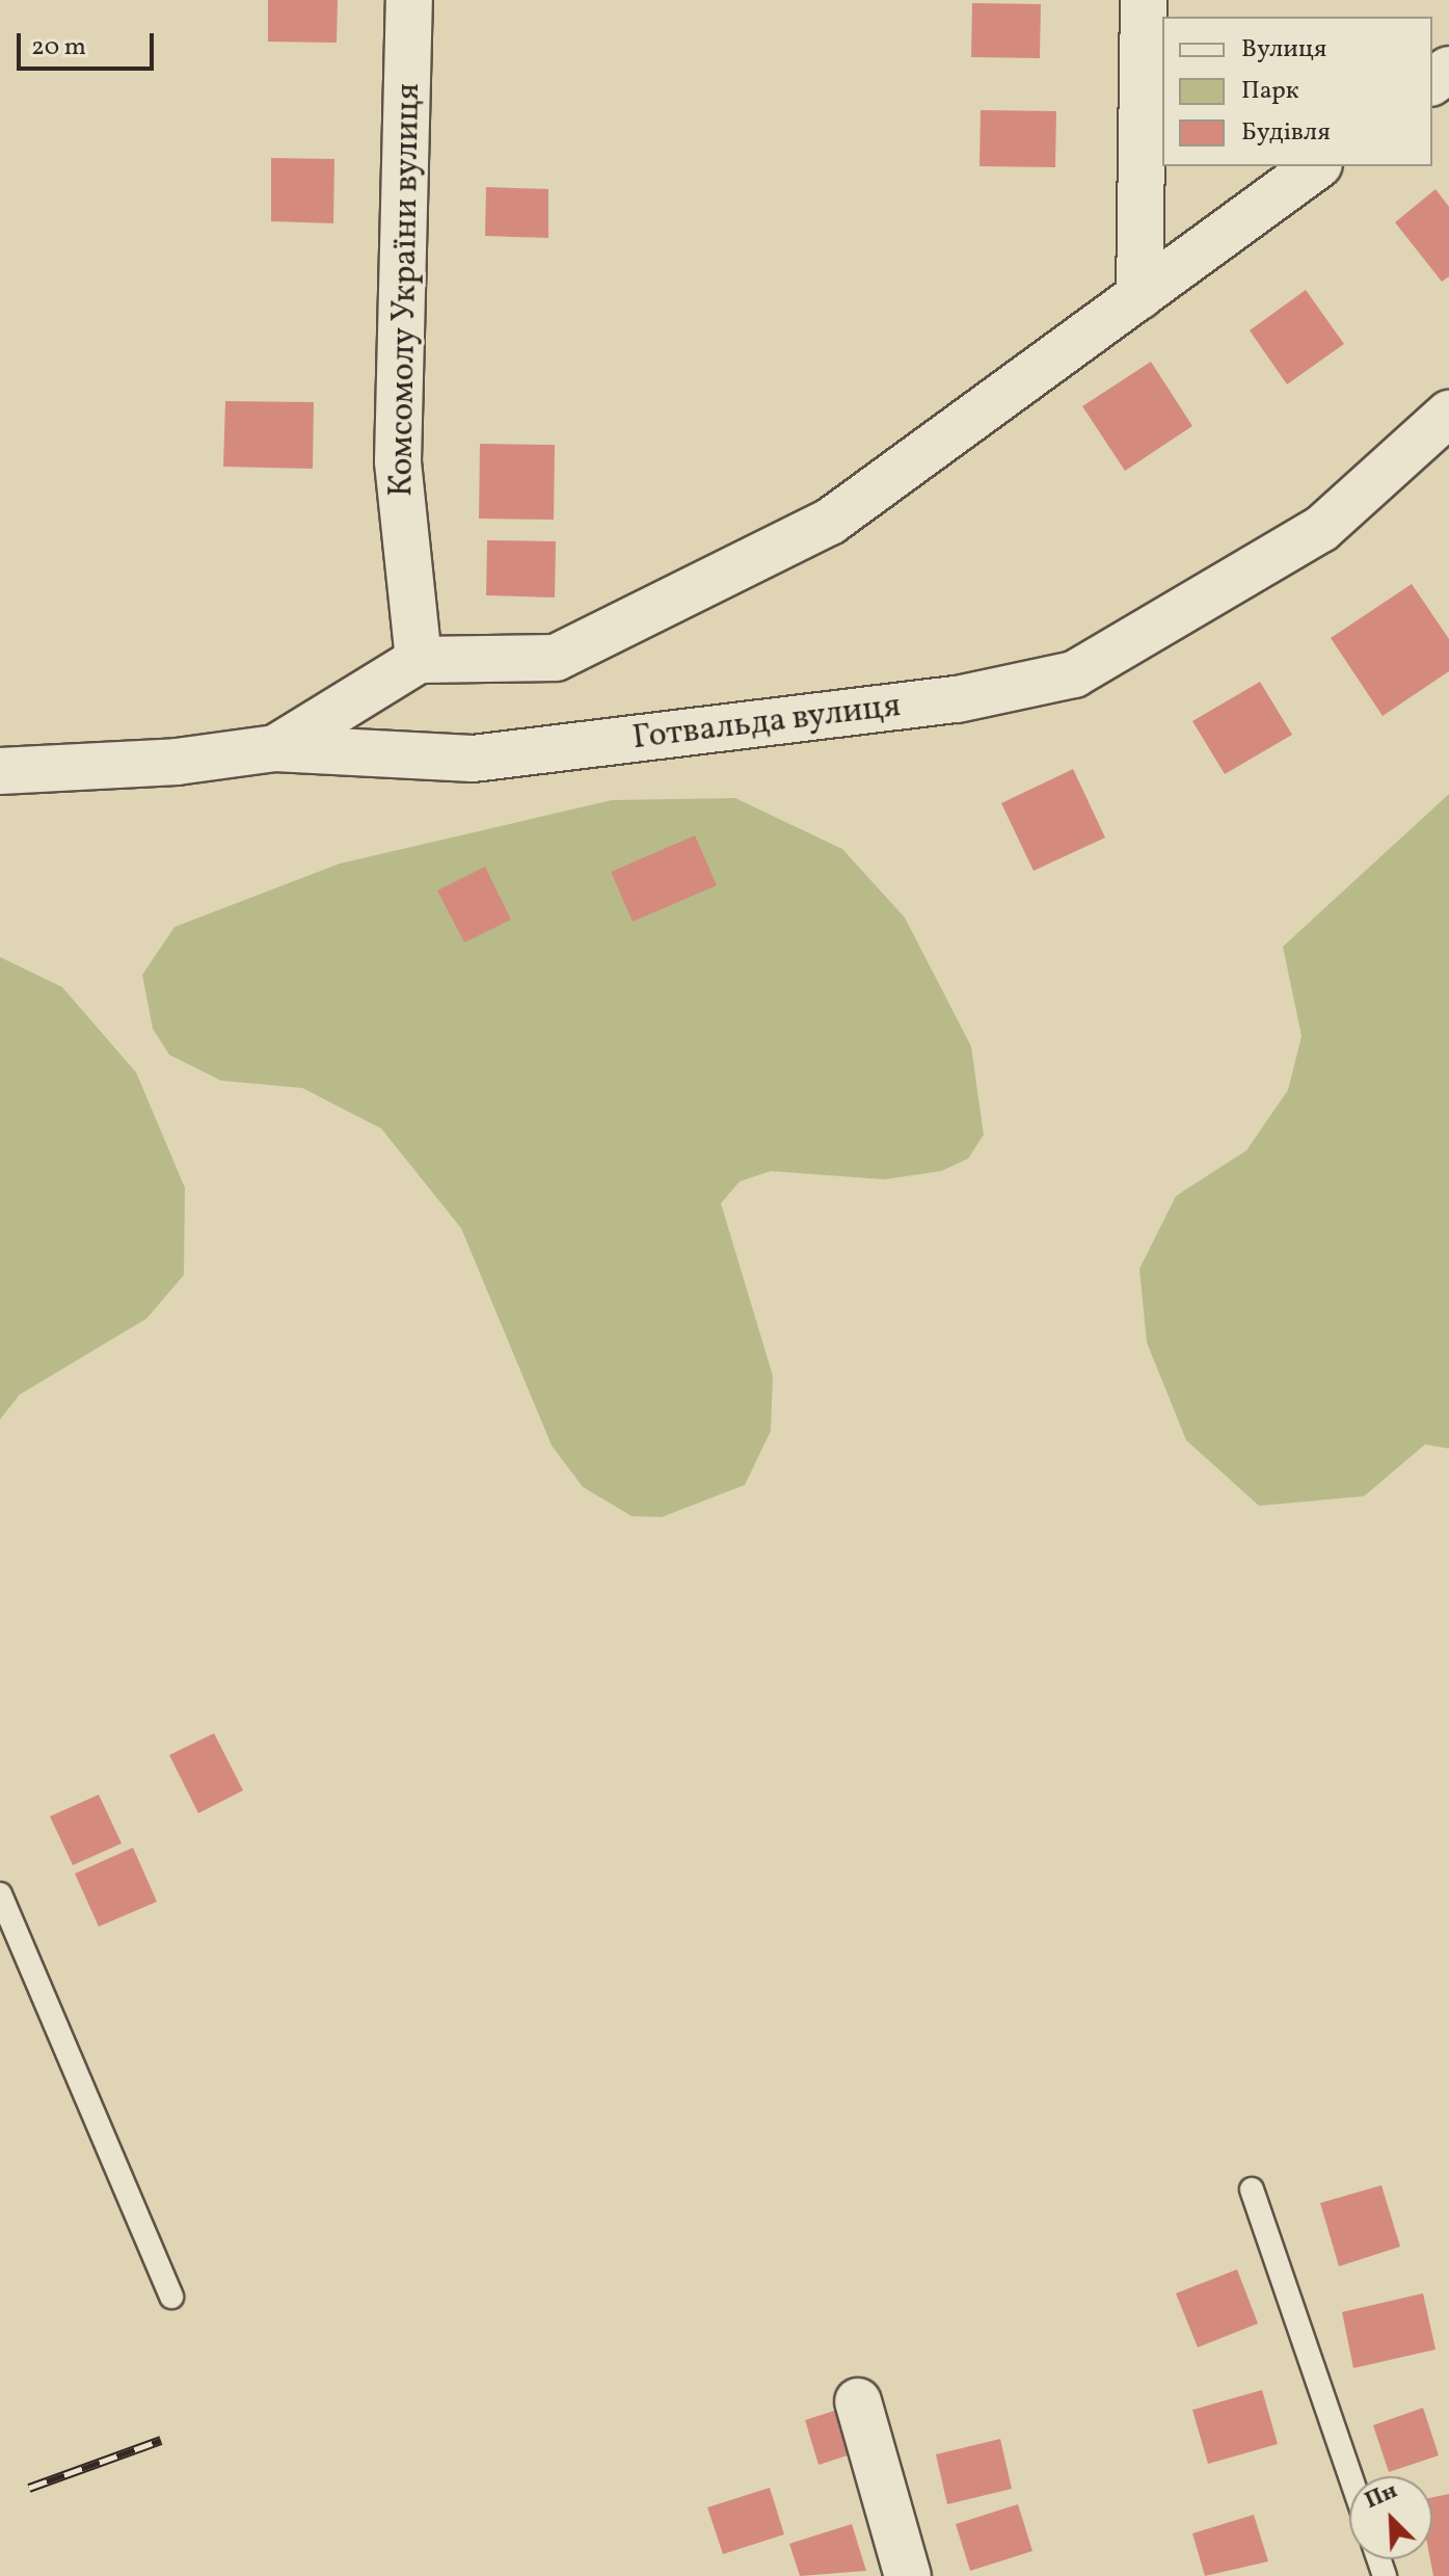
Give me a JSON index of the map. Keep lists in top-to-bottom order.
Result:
{
  "streets": {
    "street": ["Комсомолу України вулиця", "Готвальда вулиця"]
  },
  "legend": ["Вулиця", "Парк", "Будівля"],
  "scale_bar": "20 m",
  "north": "top left"
}
